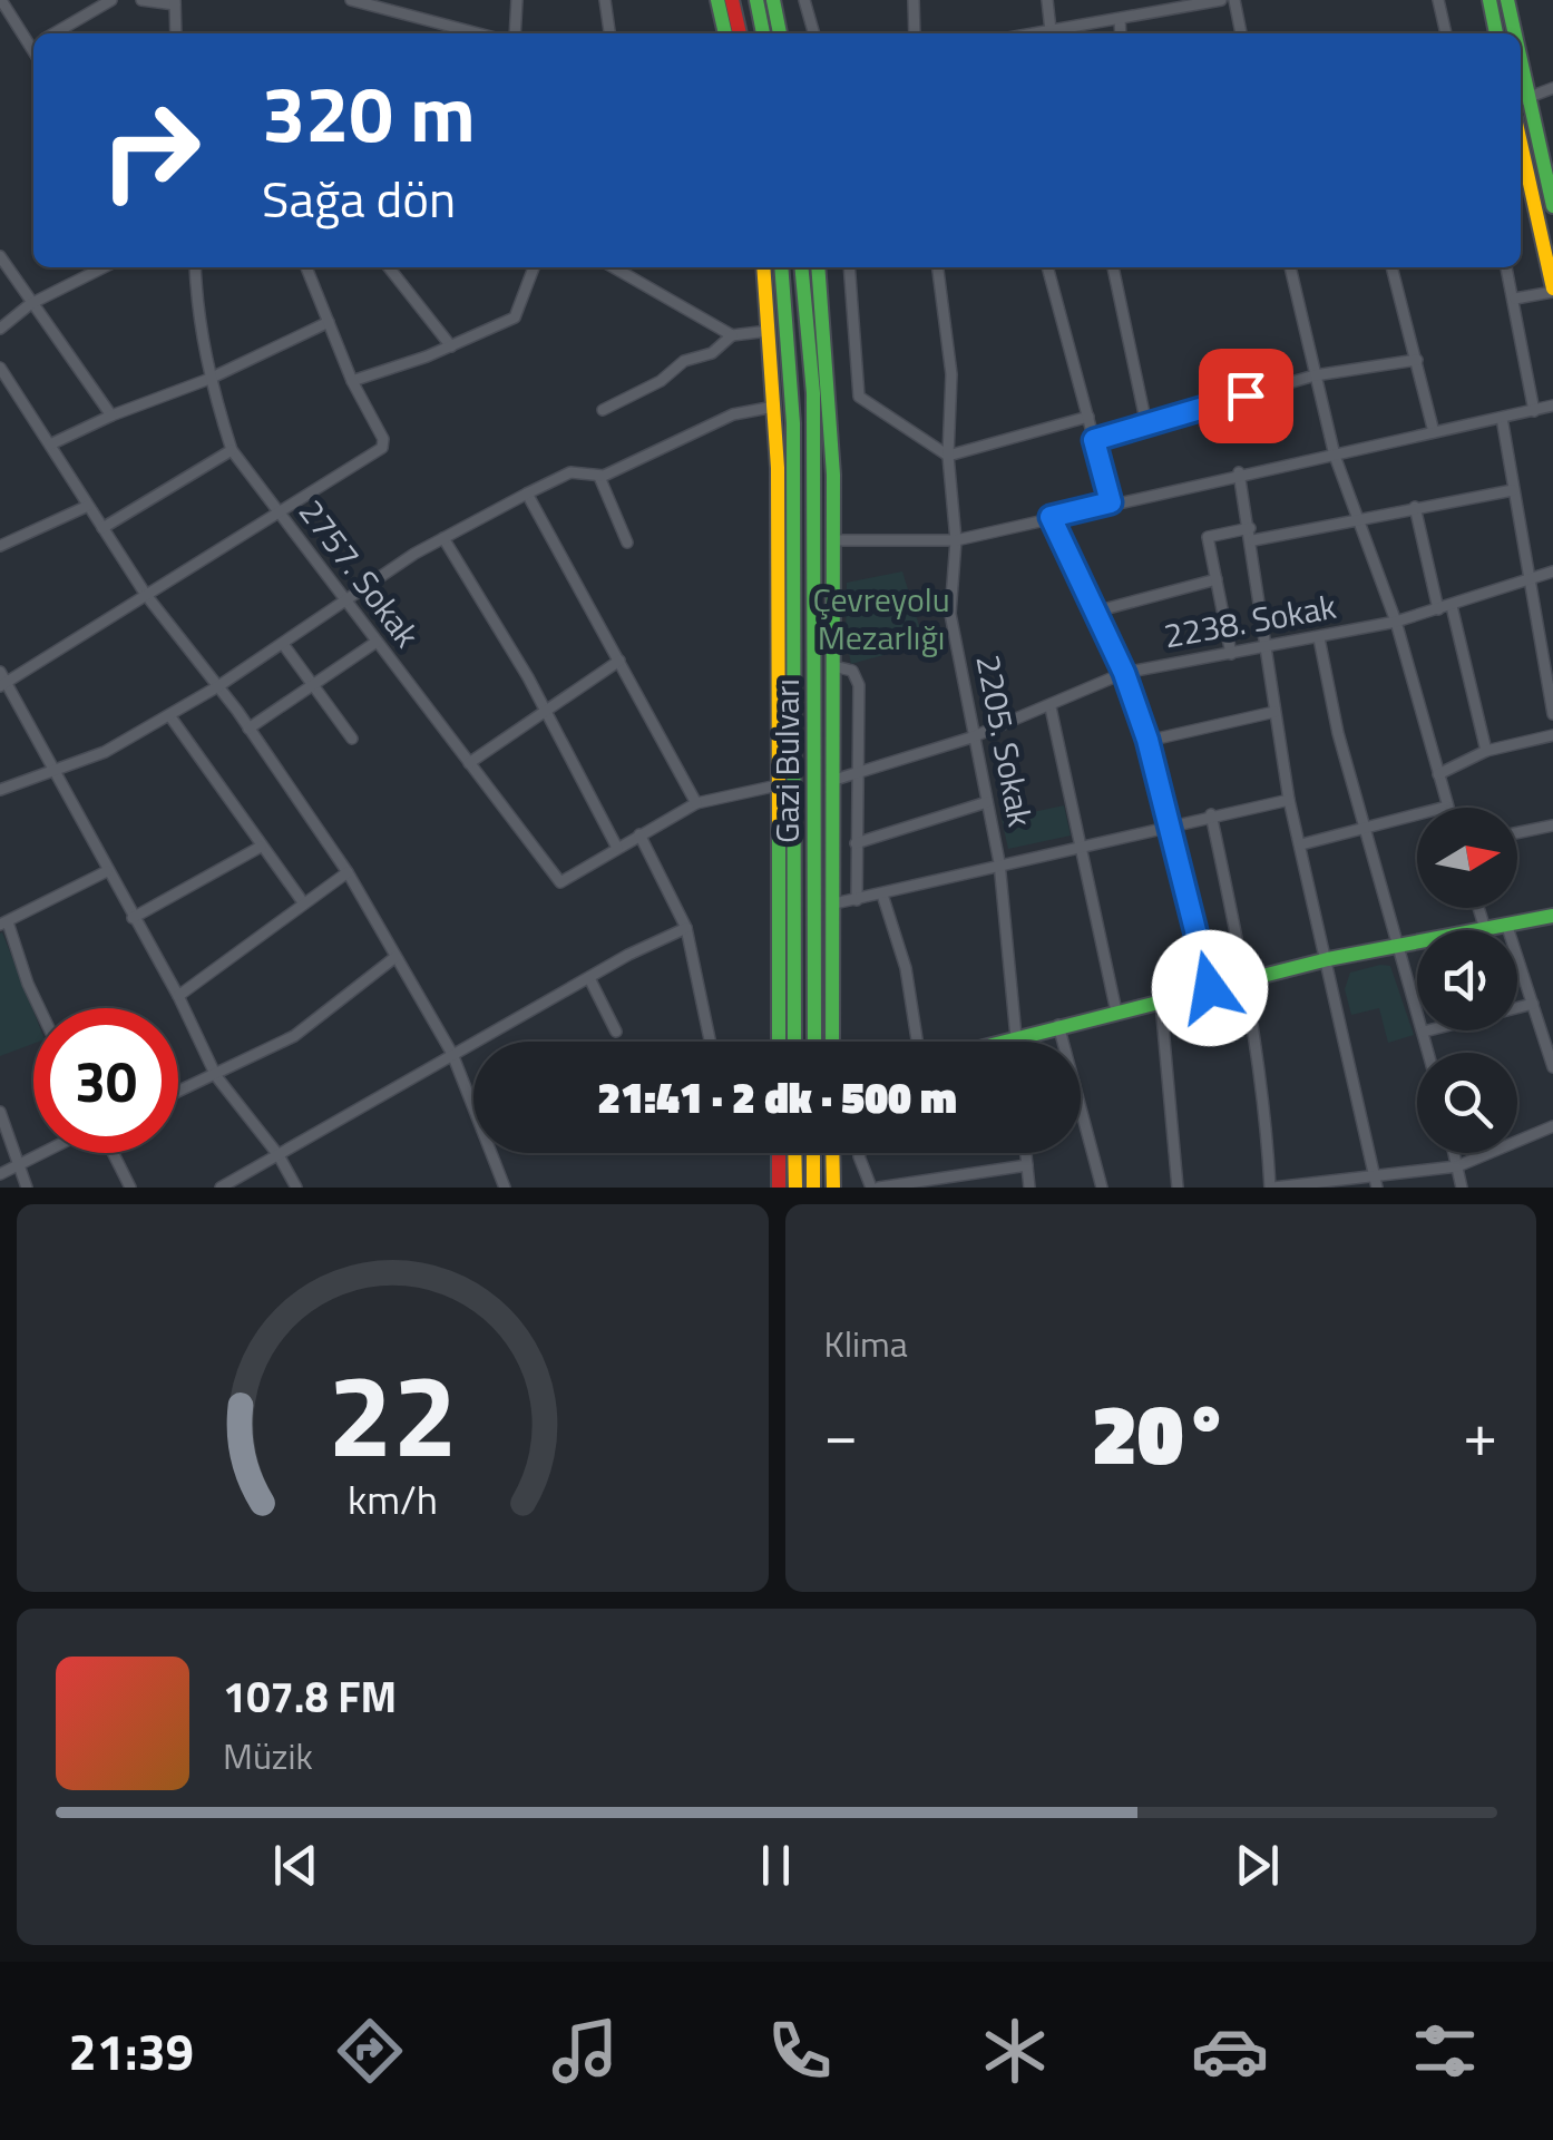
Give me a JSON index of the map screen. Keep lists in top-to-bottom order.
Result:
{
  "streets": {
    "main road": ["Gazi Bulvarı"],
    "street": ["2757. Sokak", "2238. Sokak", "2205. Sokak"]
  },
  "crossings": [
    ["2238. Sokak", "2205. Sokak"]
  ],
  "parks": ["Çevreyolu Mezarlığı"],
  "north": "right",
  "page": {
    "turn": ["320 m", "Sağa dön"],
    "limit": "30",
    "trip": "21:41 · 2 dk · 500 m",
    "tile": "Klima",
    "heat": ["−", "20°", "+"],
    "song": ["107.8 FM", "Müzik"],
    "tabs": "21:39",
    "gauge": ["22", "km/h"]
  }
}
